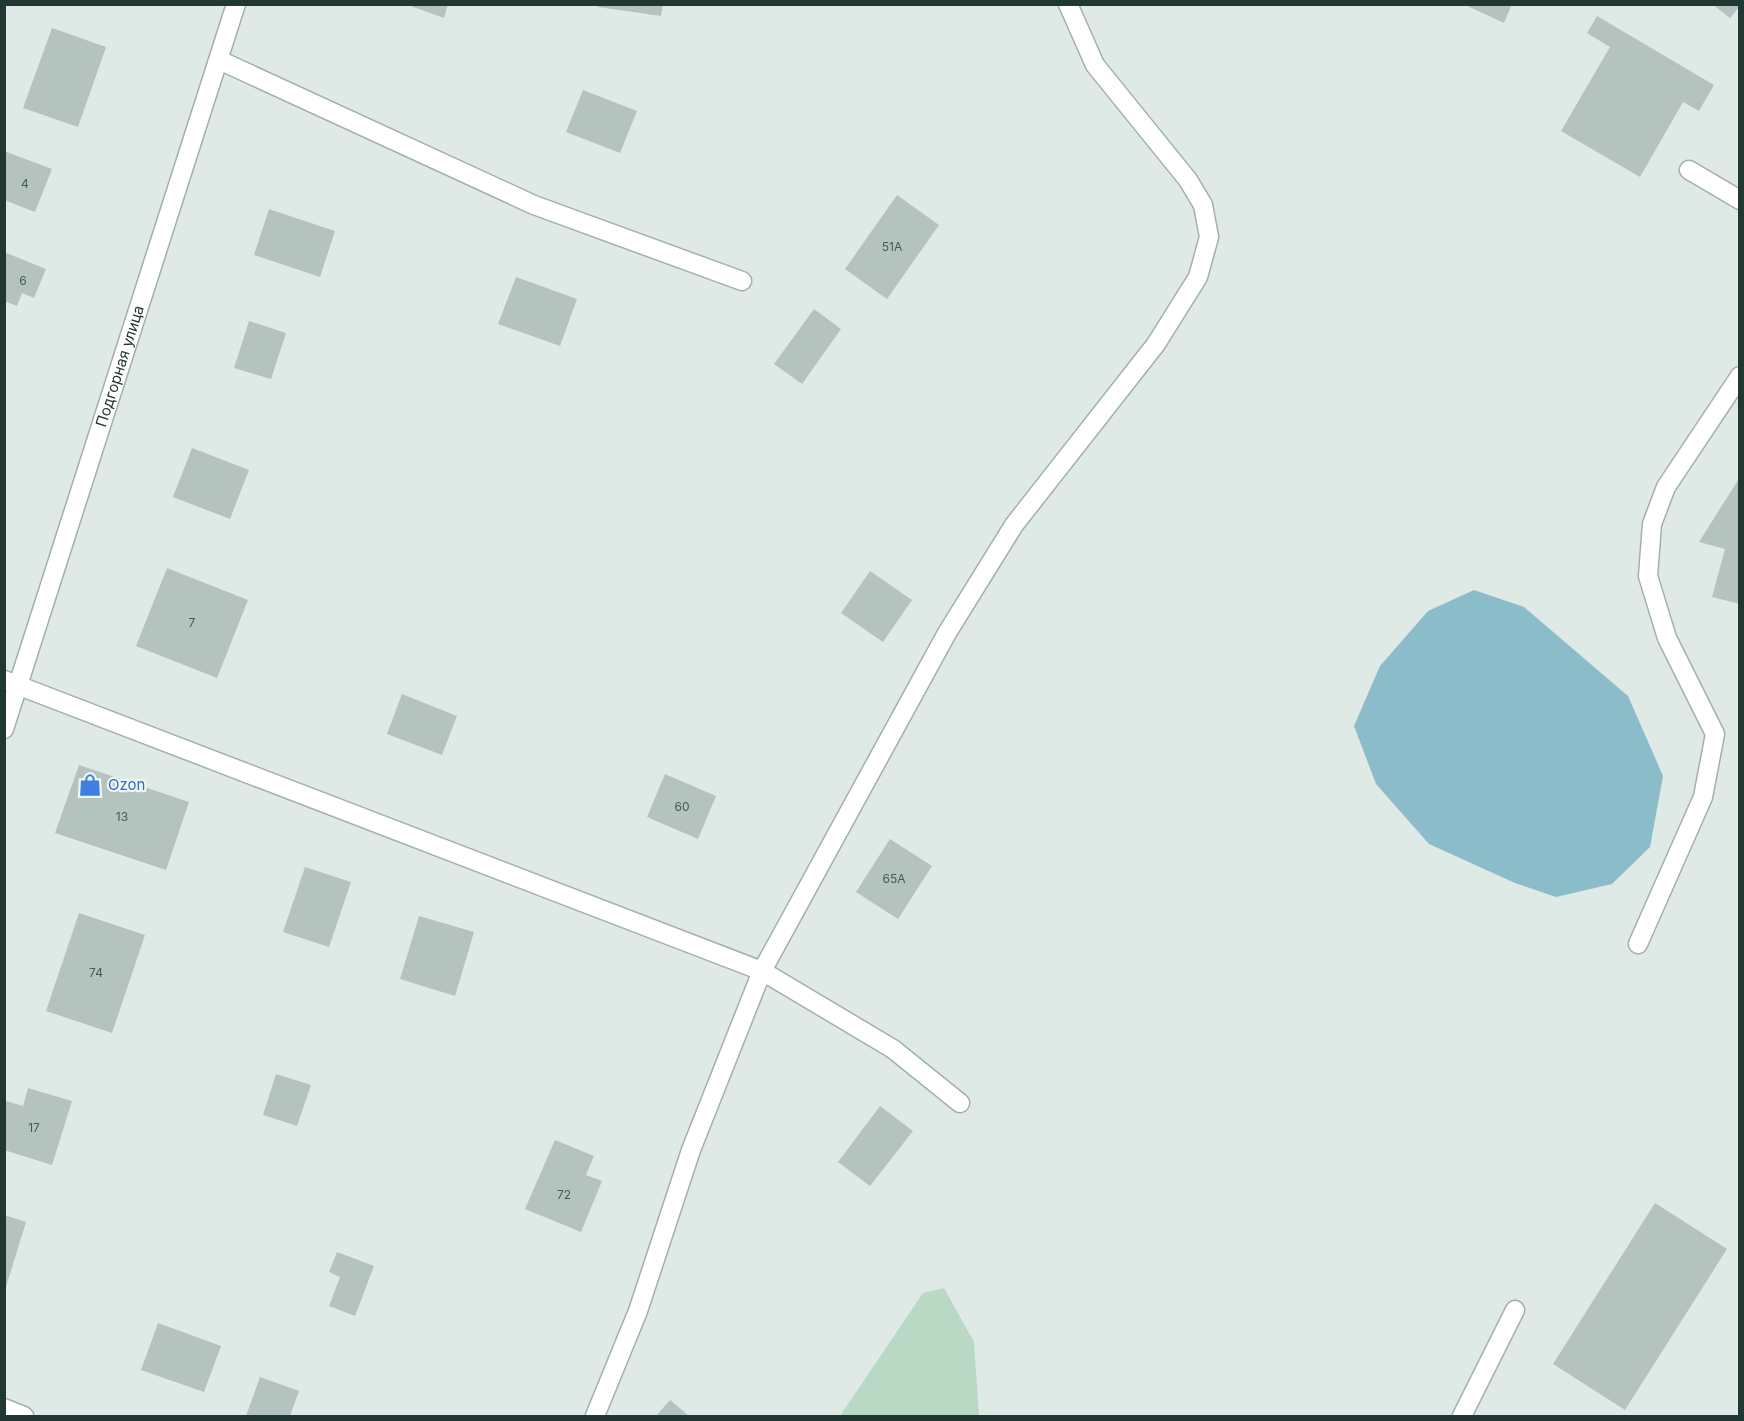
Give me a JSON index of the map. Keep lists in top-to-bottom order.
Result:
{
  "streets": {
    "street": ["Подгорная улица"]
  },
  "places": {
    "shop": ["Ozon"]
  },
  "house_numbers": [
    "4",
    "51А",
    "6",
    "7",
    "60",
    "13",
    "65А",
    "74",
    "17",
    "72"
  ]
}
